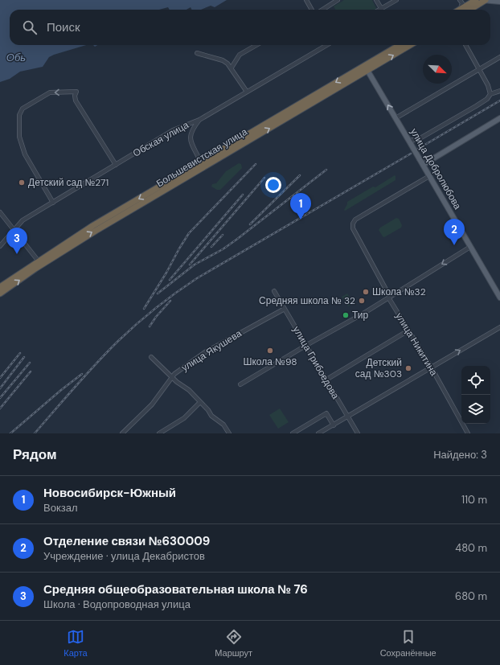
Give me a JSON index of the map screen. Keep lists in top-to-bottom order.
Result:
{
  "streets": {
    "highway": ["Большевистская улица"],
    "main road": ["улица Добролюбова"],
    "street": [
      "Обская улица",
      "улица Никитина",
      "улица Якушева",
      "улица Грибоедова"
    ]
  },
  "crossings": [
    ["Большевистская улица", "улица Добролюбова"],
    ["улица Добролюбова", "улица Никитина"],
    ["улица Якушева", "улица Грибоедова"]
  ],
  "water": ["Обь"],
  "places": [
    "Детский сад №271",
    "Школа №32",
    "Средняя школа № 32",
    "Тир",
    "Школа №98",
    "Детский сад №303"
  ],
  "north": "bottom right",
  "page": {
    "search": "Поиск",
    "pins": ["1", "2", "3"],
    "heading": ["Рядом", "Найдено: 3"],
    "list": [
      {
        "mark": "1",
        "name": "Новосибирск-Южный",
        "note": "Вокзал",
        "value": "110 m"
      },
      {
        "mark": "2",
        "name": "Отделение связи №630009",
        "note": "Учреждение · улица Декабристов",
        "value": "480 m"
      },
      {
        "mark": "3",
        "name": "Средняя общеобразовательная школа № 76",
        "note": "Школа · Водопроводная улица",
        "value": "680 m"
      }
    ],
    "nav": ["Карта", "Маршрут", "Сохранённые"]
  }
}
